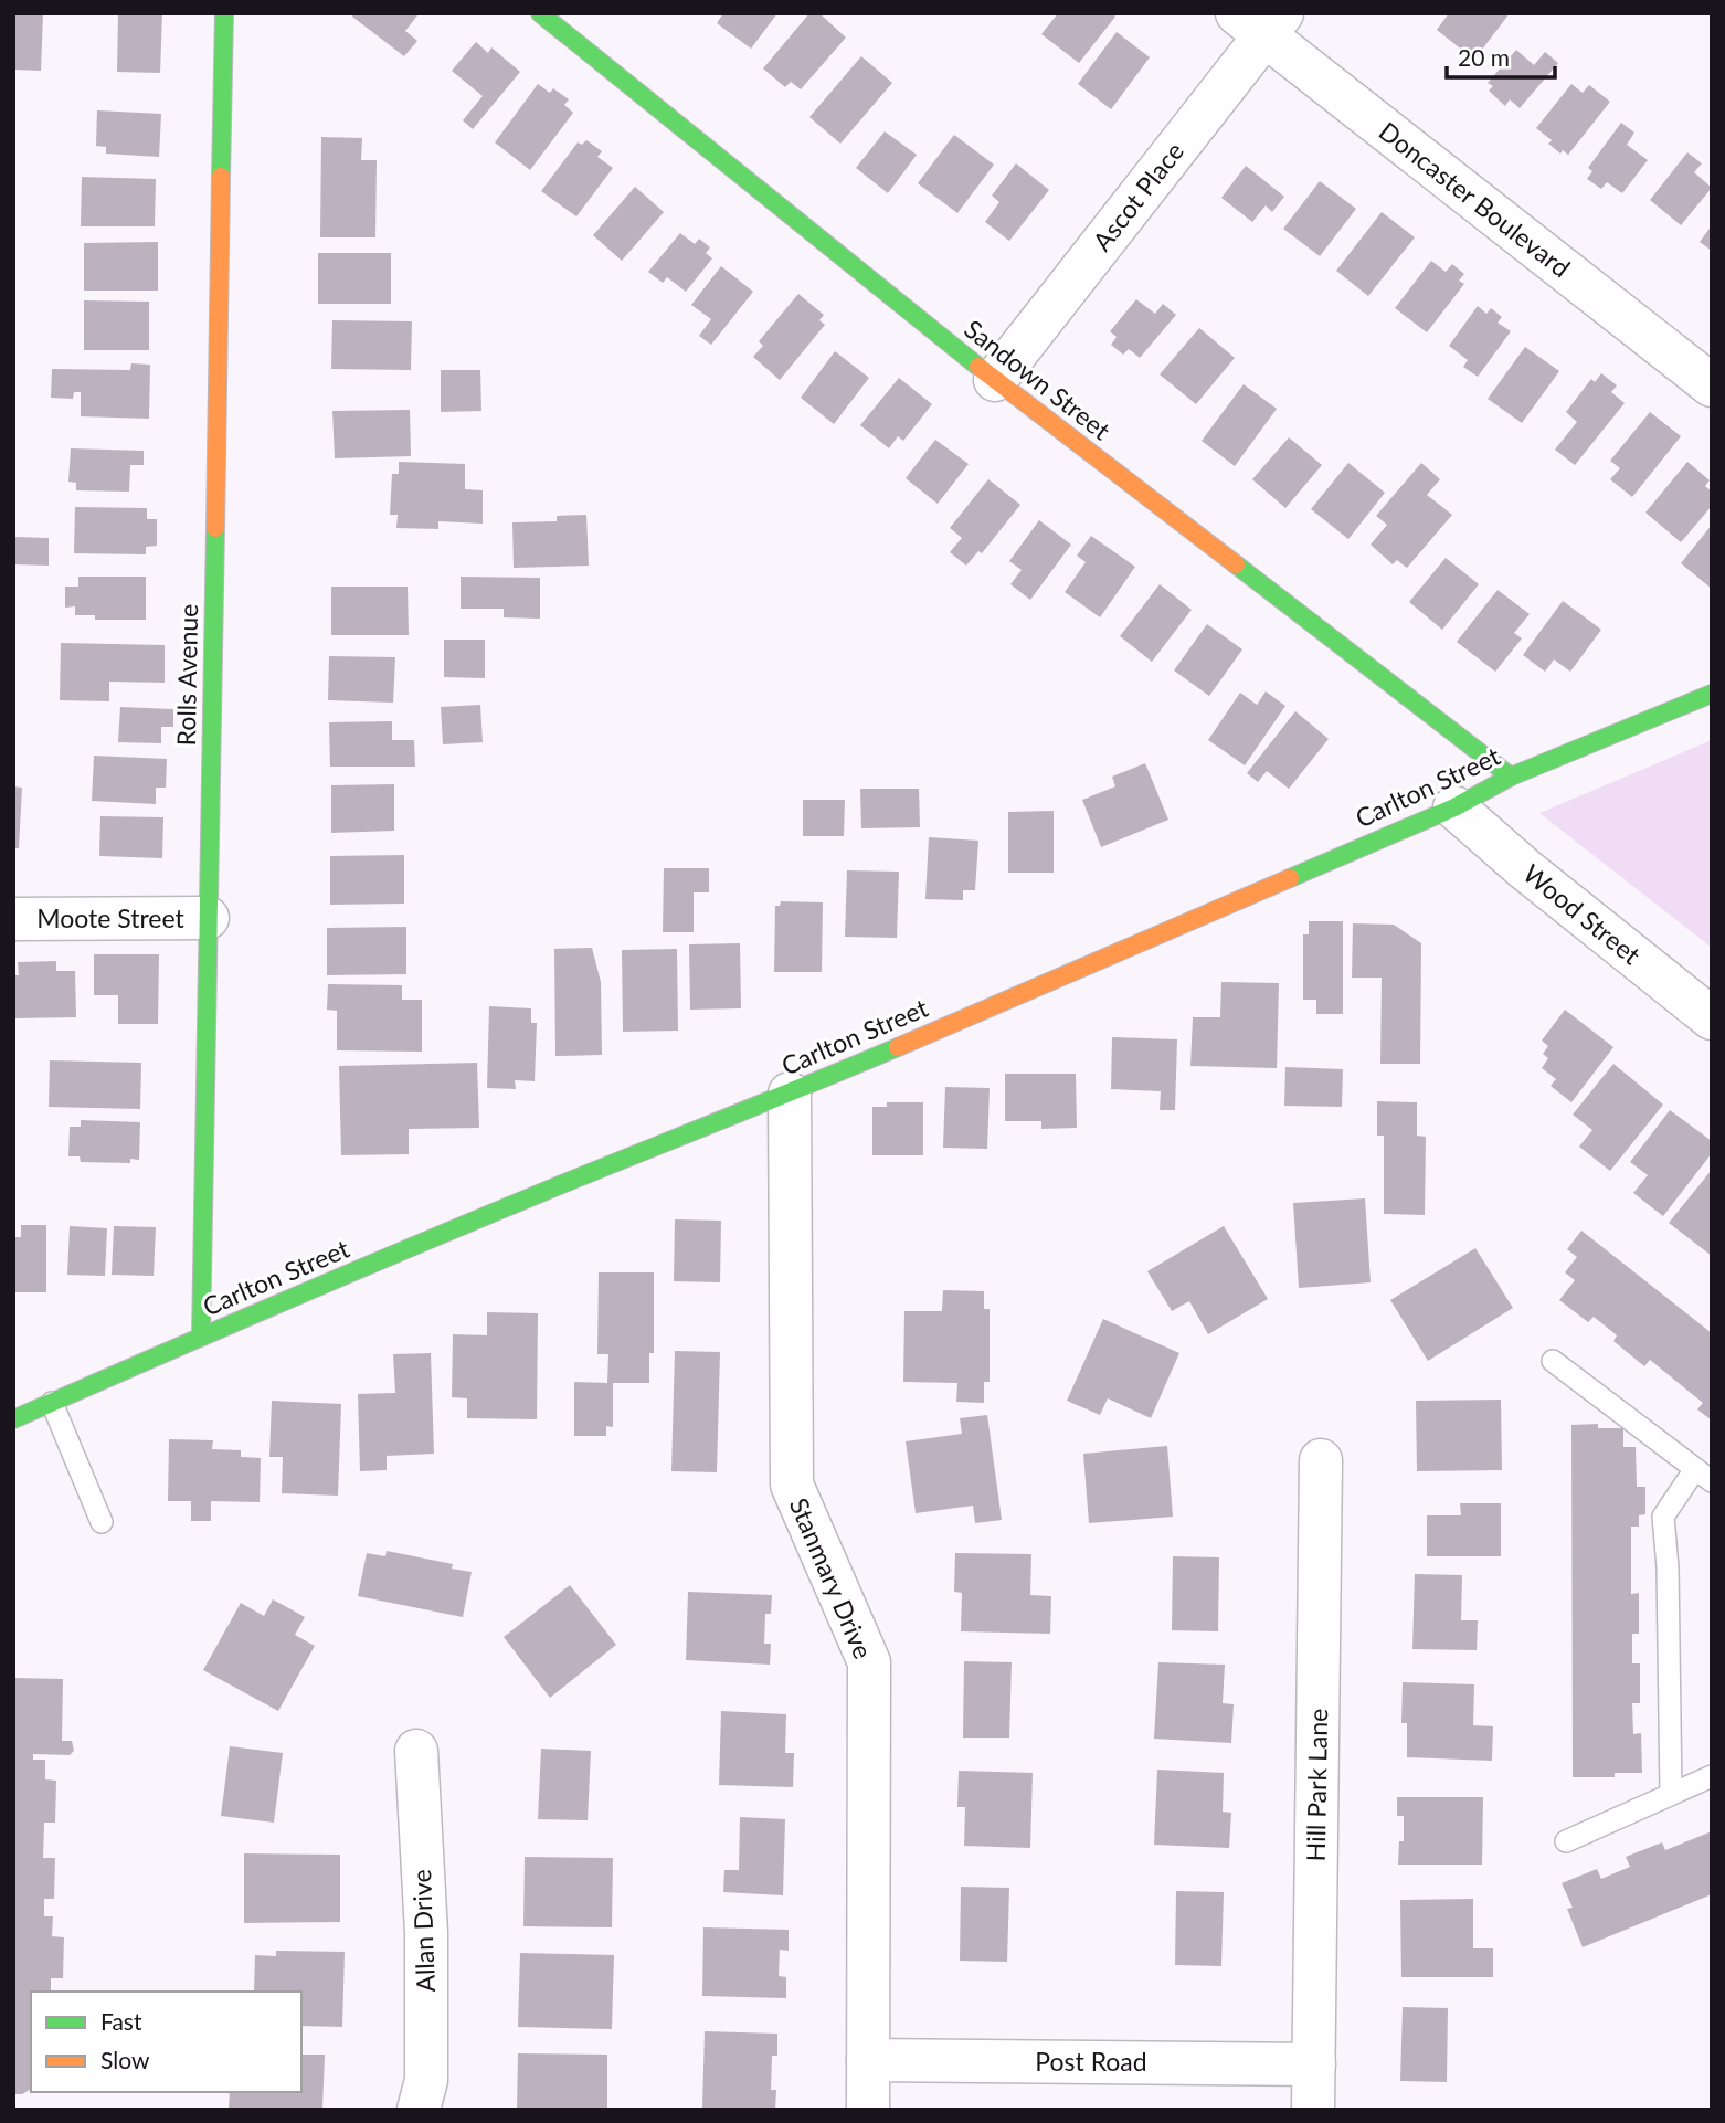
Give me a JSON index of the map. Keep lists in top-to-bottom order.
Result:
{
  "streets": {
    "street": [
      "Ascot Place",
      "Doncaster Boulevard",
      "Sandown Street",
      "Rolls Avenue",
      "Carlton Street",
      "Wood Street",
      "Moote Street",
      "Stanmary Drive",
      "Hill Park Lane",
      "Allan Drive",
      "Post Road"
    ]
  },
  "crossings": [
    ["Ascot Place", "Doncaster Boulevard"],
    ["Ascot Place", "Sandown Street"],
    ["Sandown Street", "Carlton Street"],
    ["Rolls Avenue", "Carlton Street"],
    ["Rolls Avenue", "Moote Street"],
    ["Carlton Street", "Wood Street"],
    ["Carlton Street", "Stanmary Drive"],
    ["Stanmary Drive", "Post Road"],
    ["Hill Park Lane", "Post Road"]
  ],
  "legend": ["Fast", "Slow"],
  "scale_bar": "20 m"
}
